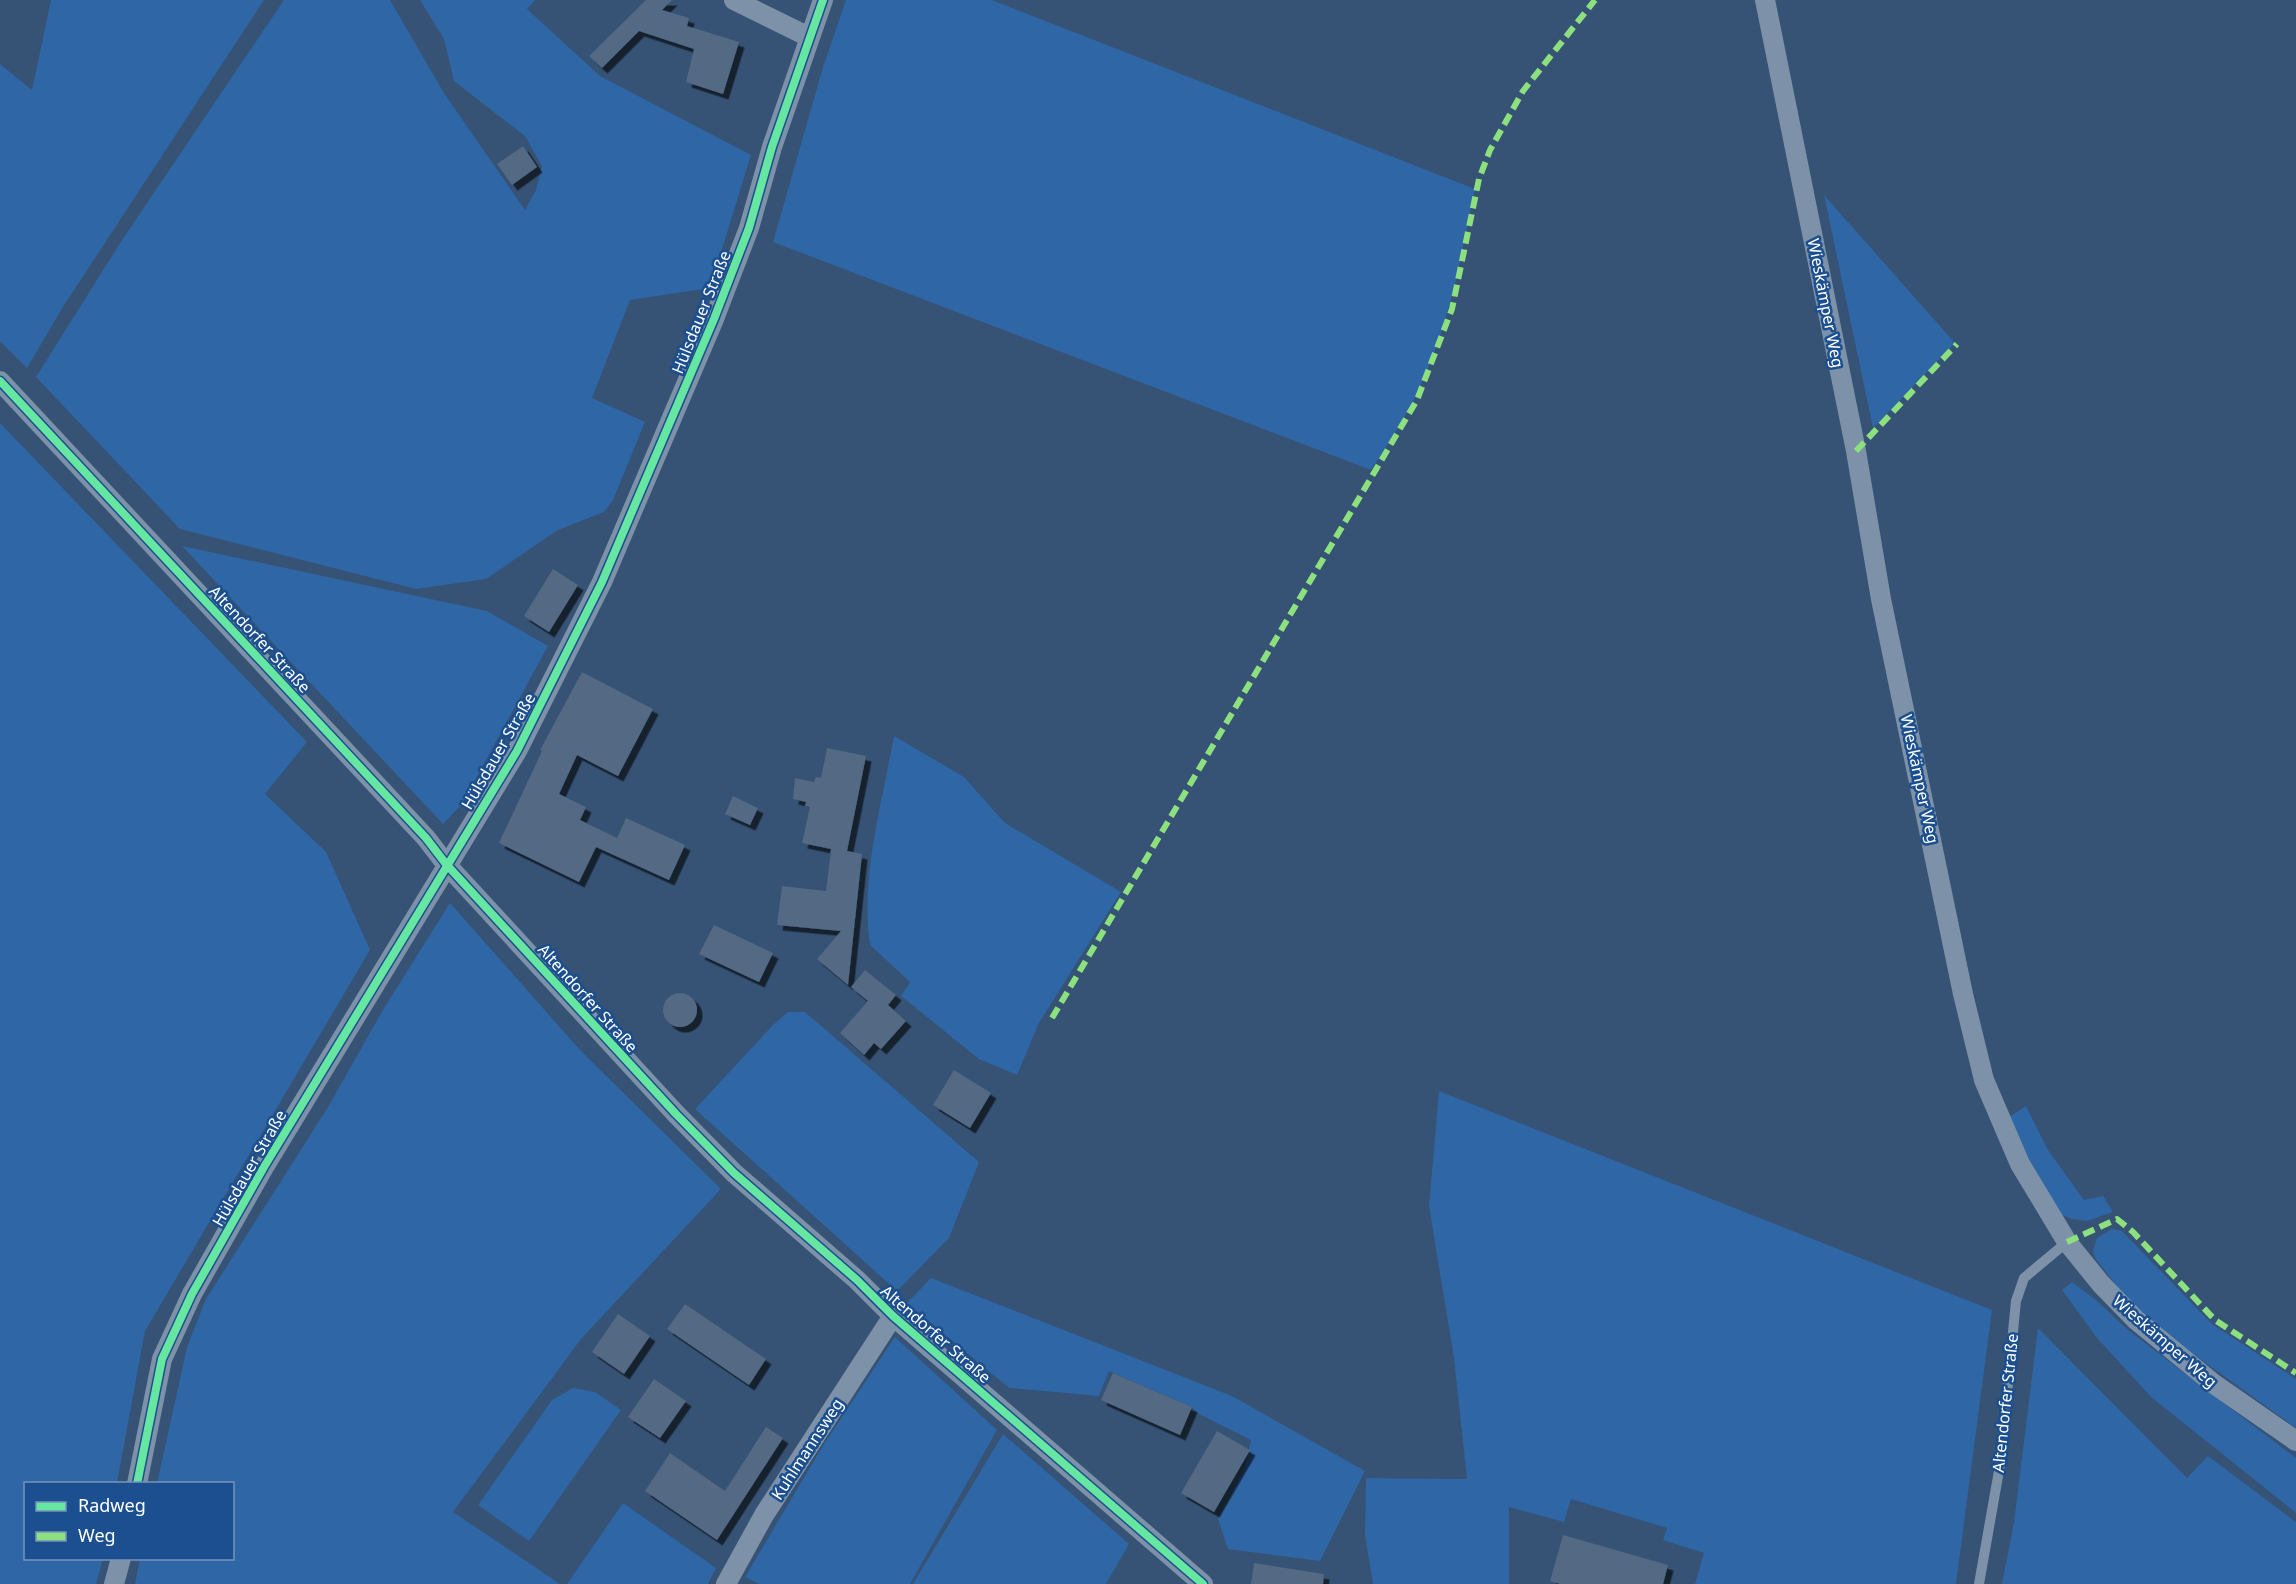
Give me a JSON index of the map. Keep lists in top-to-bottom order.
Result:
{
  "streets": {
    "street": [
      "Wieskämper Weg",
      "Hülsdauer Straße",
      "Altendorfer Straße",
      "Kuhlmannsweg"
    ]
  },
  "crossings": [
    ["Wieskämper Weg", "Altendorfer Straße"],
    ["Hülsdauer Straße", "Altendorfer Straße"],
    ["Altendorfer Straße", "Kuhlmannsweg"]
  ],
  "legend": ["Radweg", "Weg"]
}
